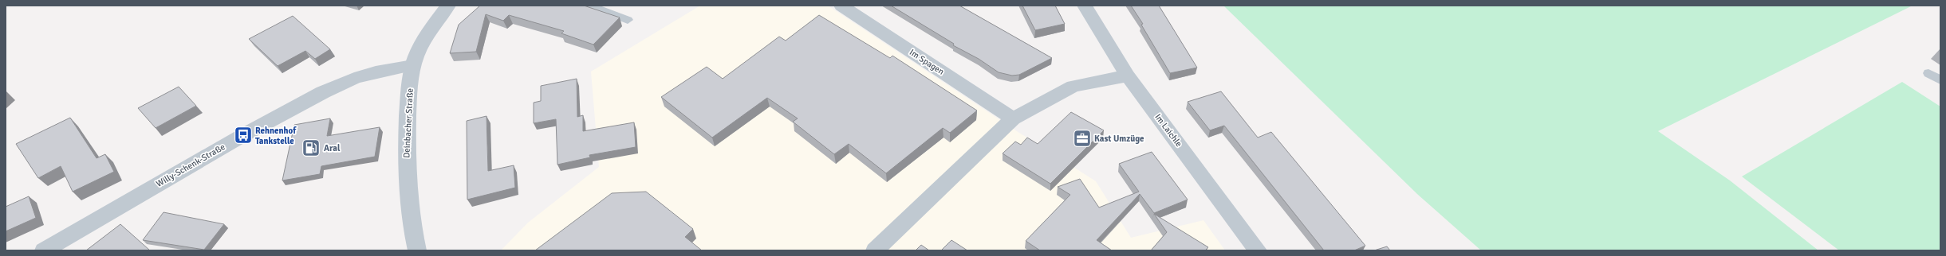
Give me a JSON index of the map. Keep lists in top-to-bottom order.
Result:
{
  "streets": {
    "street": [
      "Im Spagen",
      "Deinbacher Straße",
      "Im Laichle",
      "Willy-Schenk-Straße"
    ]
  },
  "crossings": [
    ["Deinbacher Straße", "Willy-Schenk-Straße"]
  ],
  "places": {
    "bus stop": ["Rehnenhof Tankstelle"],
    "office": ["Kast Umzüge"],
    "fuel station": ["Aral"]
  }
}
